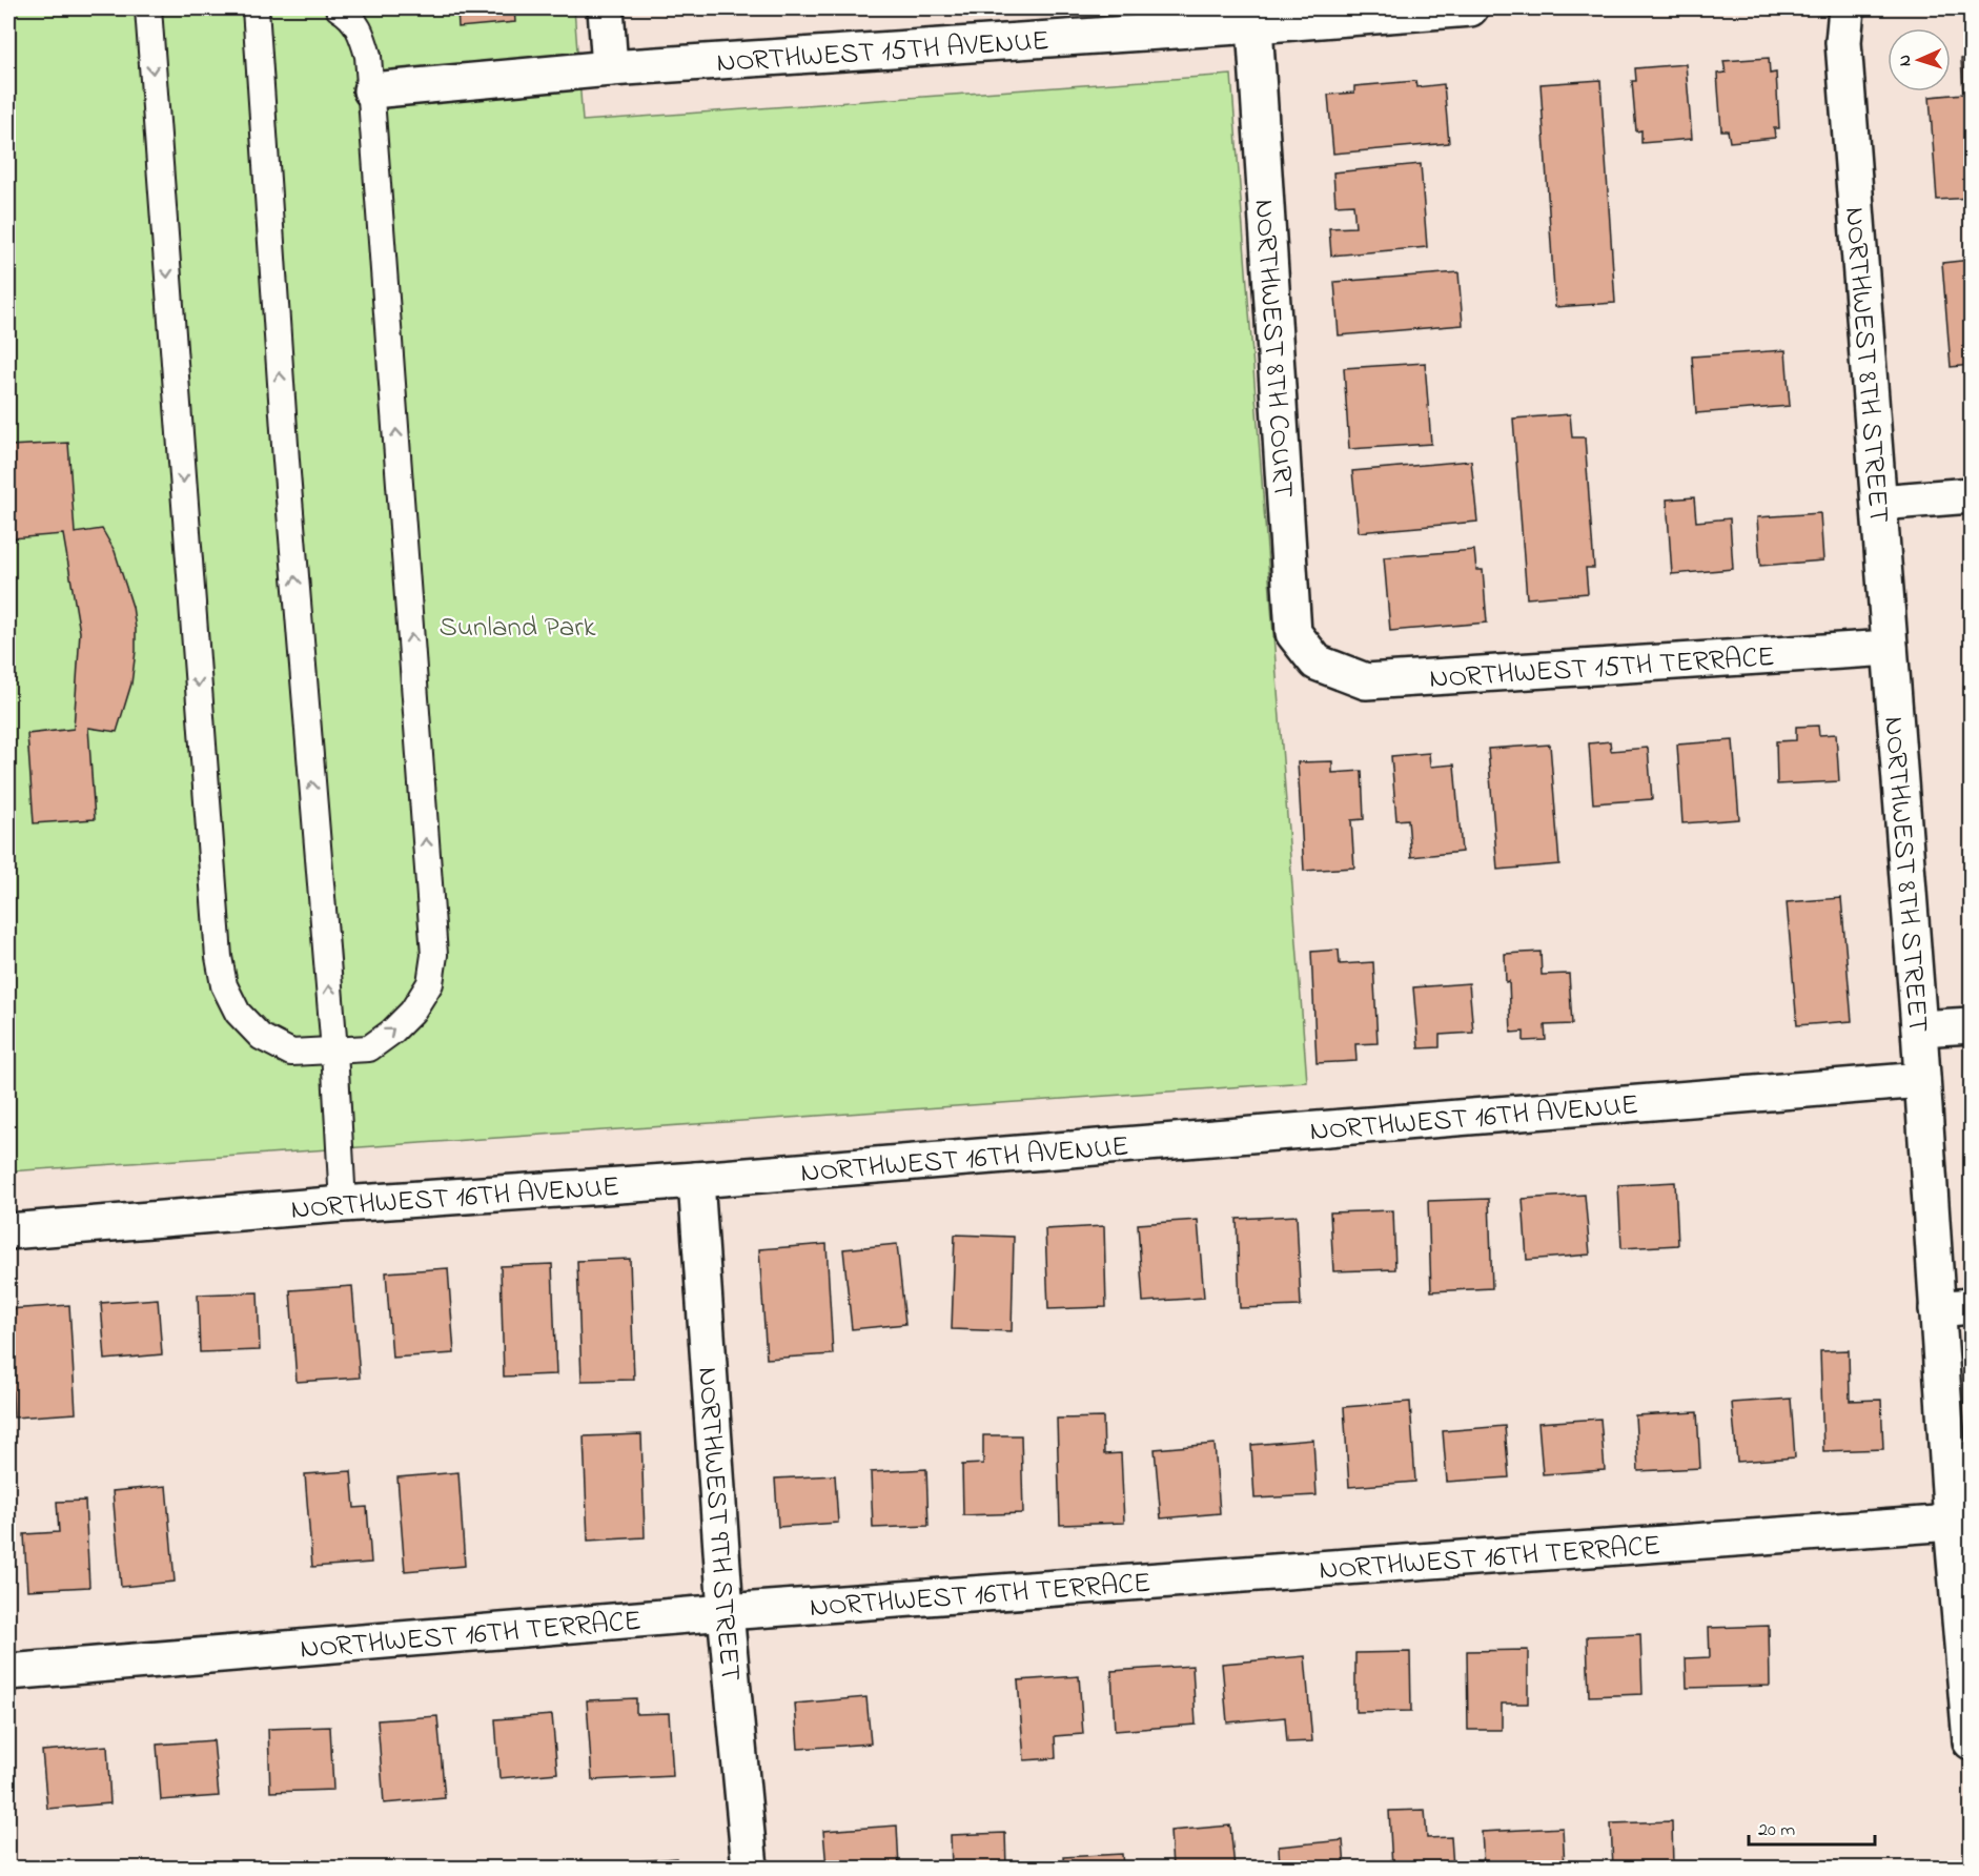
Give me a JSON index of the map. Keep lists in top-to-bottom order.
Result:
{
  "streets": {
    "street": [
      "NORTHWEST 15TH AVENUE",
      "NORTHWEST 8TH COURT",
      "NORTHWEST 8TH STREET",
      "NORTHWEST 15TH TERRACE",
      "NORTHWEST 16TH AVENUE",
      "NORTHWEST 9TH STREET",
      "NORTHWEST 16TH TERRACE"
    ]
  },
  "crossings": [
    ["NORTHWEST 15TH AVENUE", "NORTHWEST 8TH COURT"],
    ["NORTHWEST 8TH COURT", "NORTHWEST 15TH TERRACE"],
    ["NORTHWEST 8TH STREET", "NORTHWEST 15TH TERRACE"],
    ["NORTHWEST 8TH STREET", "NORTHWEST 16TH AVENUE"],
    ["NORTHWEST 8TH STREET", "NORTHWEST 16TH TERRACE"],
    ["NORTHWEST 16TH AVENUE", "NORTHWEST 9TH STREET"],
    ["NORTHWEST 9TH STREET", "NORTHWEST 16TH TERRACE"]
  ],
  "parks": ["Sunland Park"],
  "scale_bar": "20 m",
  "north": "left"
}
